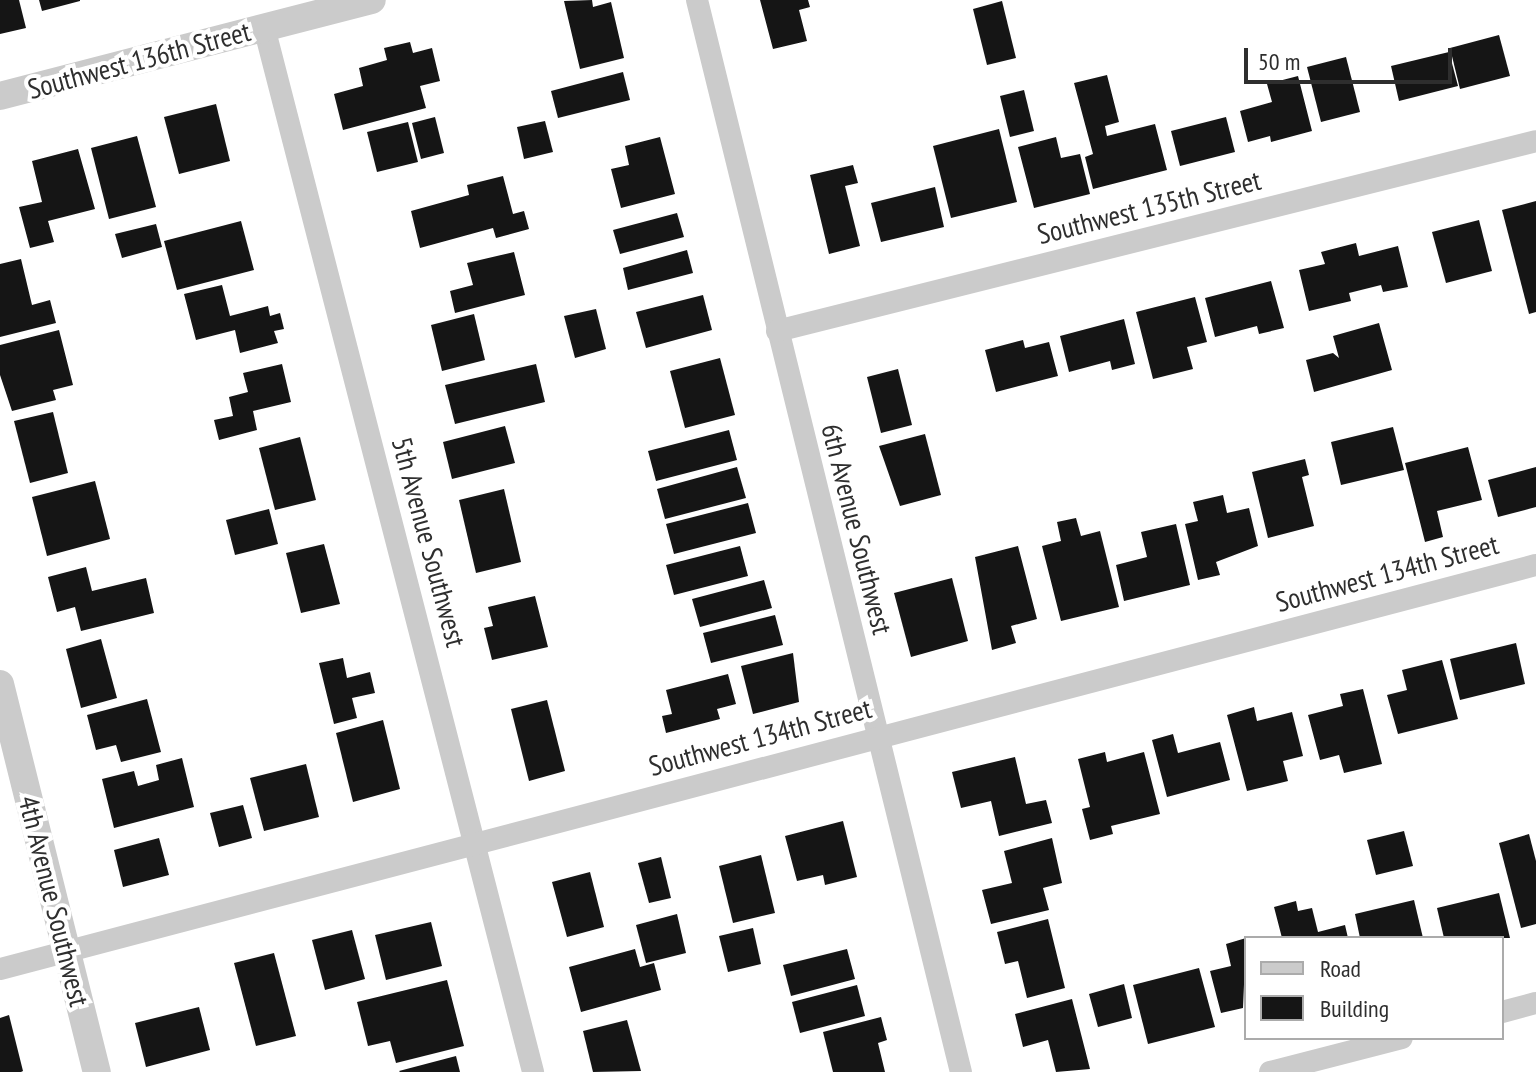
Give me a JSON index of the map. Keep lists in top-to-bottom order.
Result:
{
  "streets": {
    "street": [
      "Southwest 136th Street",
      "Southwest 135th Street",
      "6th Avenue Southwest",
      "5th Avenue Southwest",
      "Southwest 134th Street",
      "4th Avenue Southwest"
    ]
  },
  "crossings": [
    ["Southwest 136th Street", "5th Avenue Southwest"],
    ["Southwest 135th Street", "6th Avenue Southwest"],
    ["6th Avenue Southwest", "Southwest 134th Street"],
    ["5th Avenue Southwest", "Southwest 134th Street"],
    ["Southwest 134th Street", "4th Avenue Southwest"]
  ],
  "legend": ["Road", "Building"],
  "scale_bar": "50 m"
}
